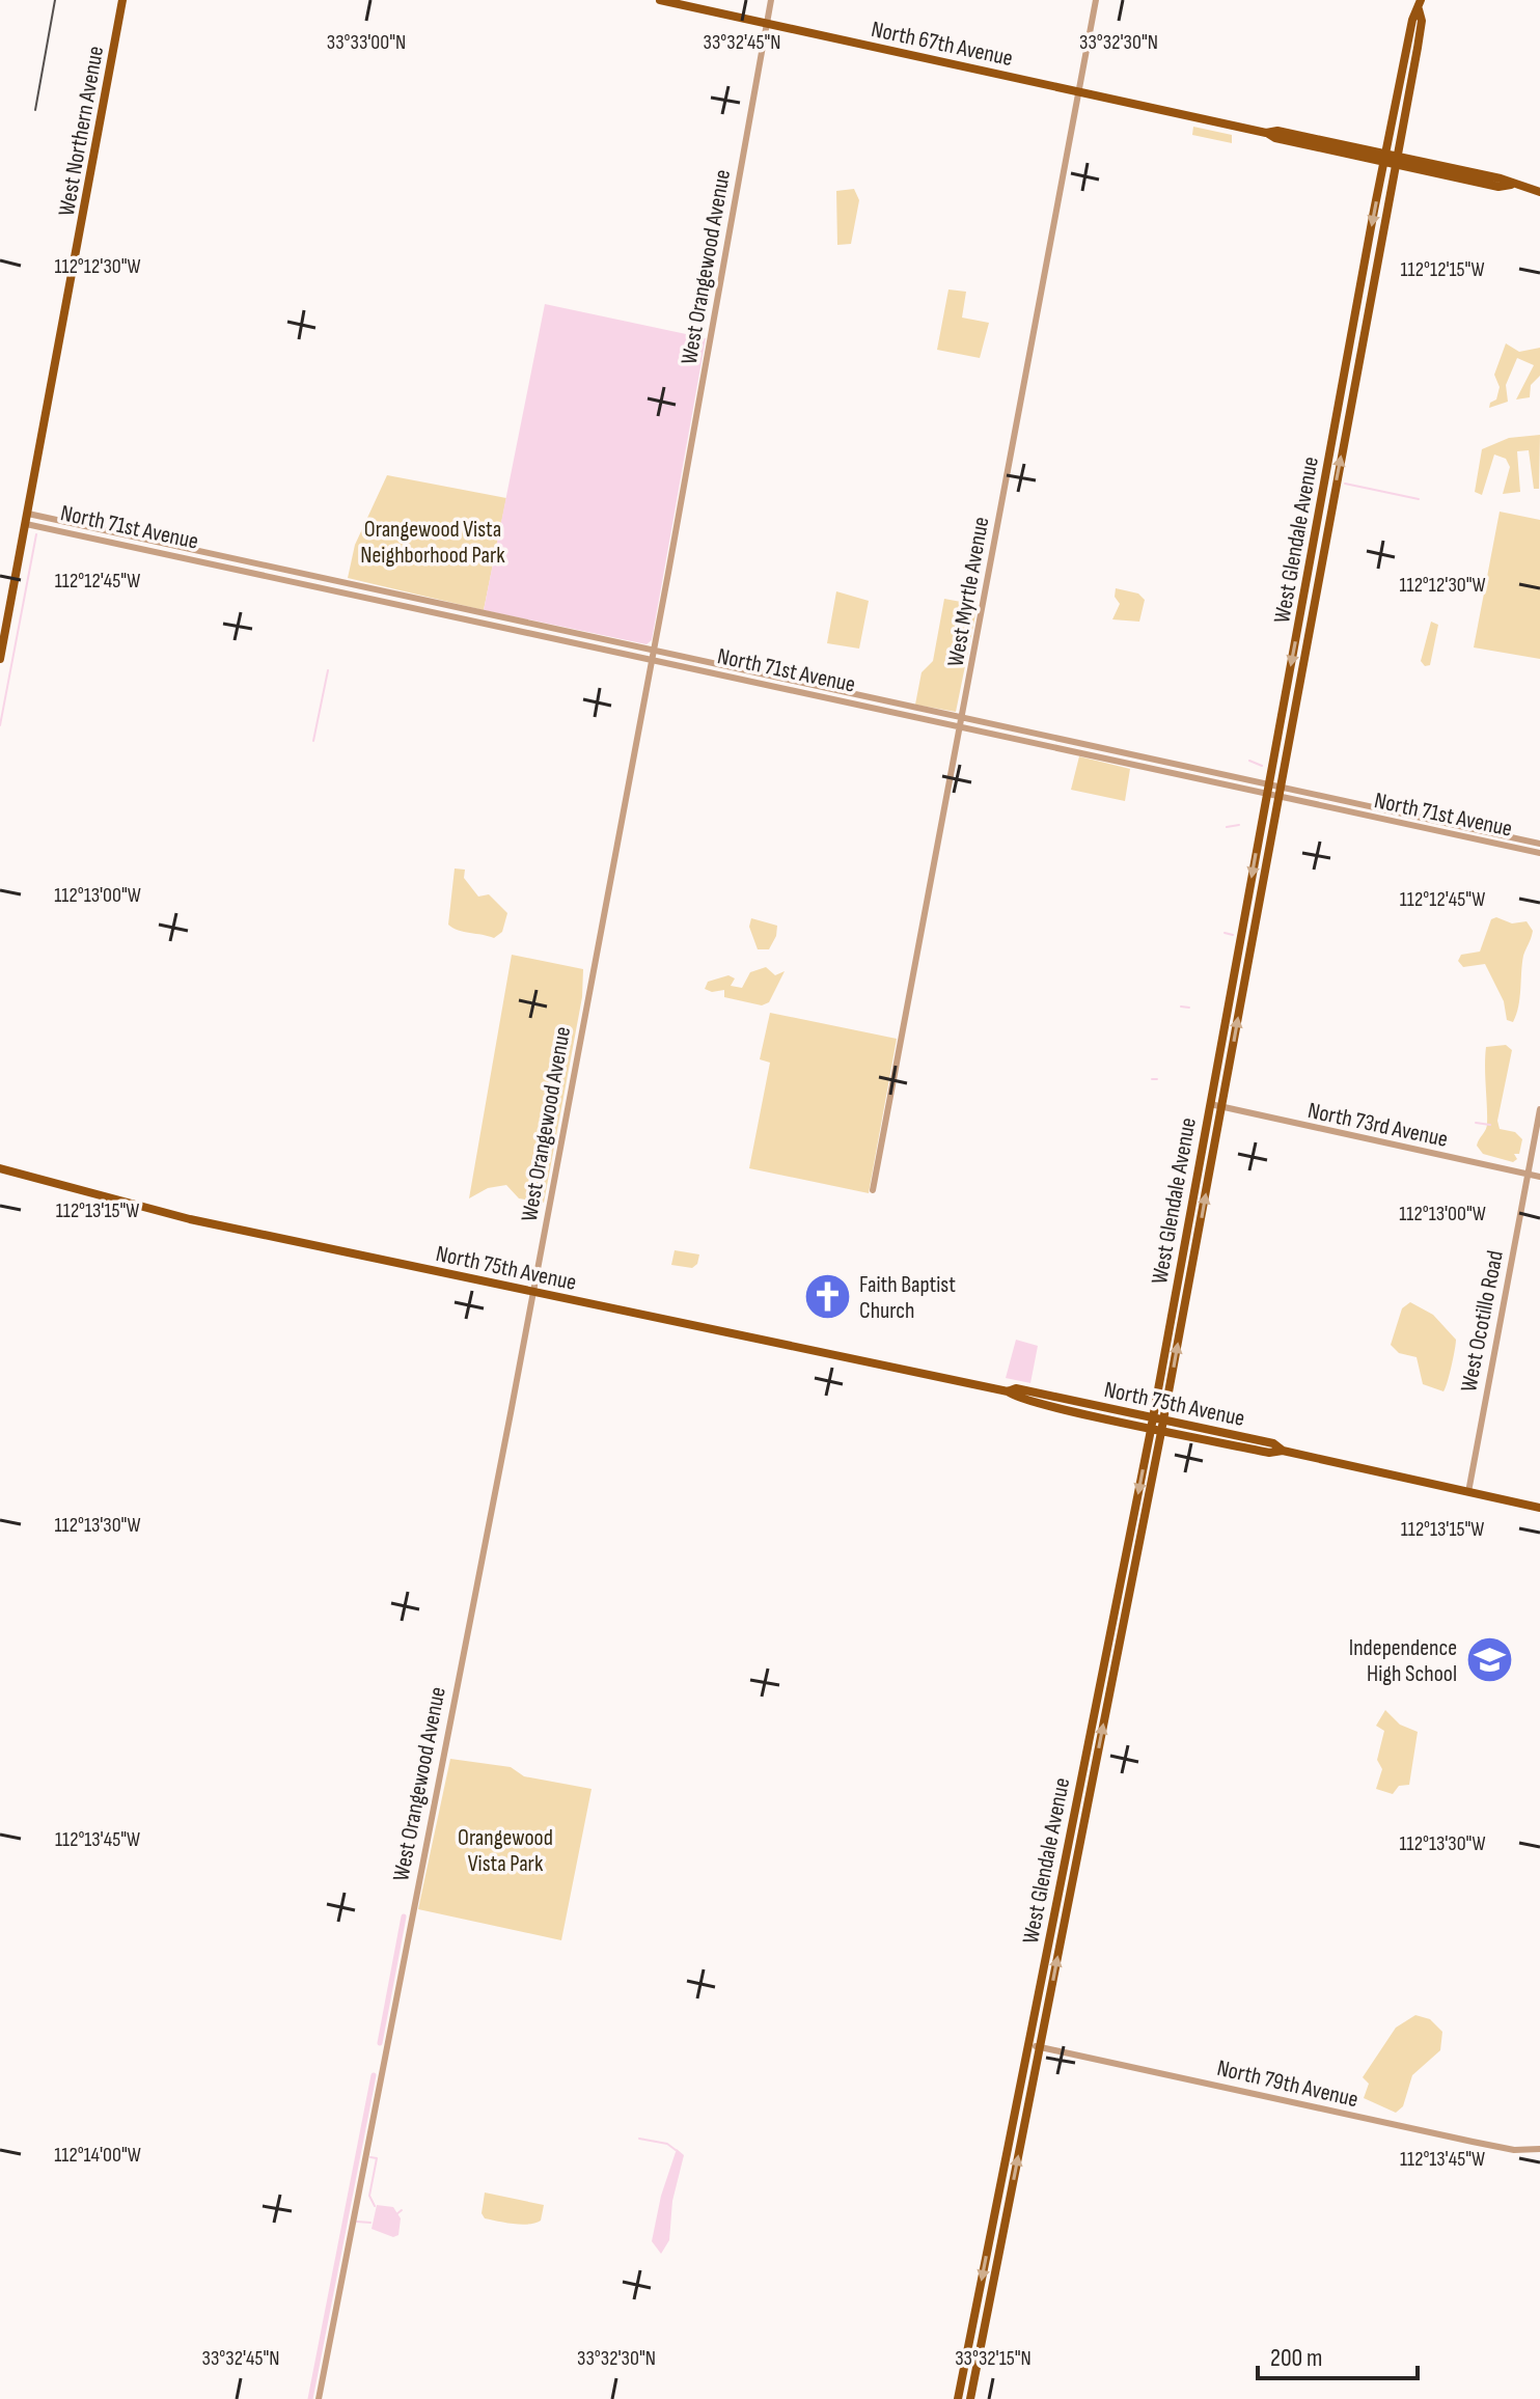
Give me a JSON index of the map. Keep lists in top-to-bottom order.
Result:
{
  "streets": {
    "main road": [
      "North 67th Avenue",
      "West Northern Avenue",
      "West Glendale Avenue",
      "North 75th Avenue"
    ],
    "street": [
      "West Orangewood Avenue",
      "North 71st Avenue",
      "West Myrtle Avenue",
      "North 73rd Avenue",
      "West Ocotillo Road",
      "North 79th Avenue"
    ]
  },
  "crossings": [
    ["North 67th Avenue", "West Orangewood Avenue"],
    ["North 67th Avenue", "West Glendale Avenue"],
    ["North 67th Avenue", "West Myrtle Avenue"],
    ["West Northern Avenue", "North 71st Avenue"],
    ["West Orangewood Avenue", "North 71st Avenue"],
    ["West Orangewood Avenue", "North 75th Avenue"],
    ["North 71st Avenue", "West Glendale Avenue"],
    ["North 71st Avenue", "West Myrtle Avenue"],
    ["West Glendale Avenue", "North 73rd Avenue"],
    ["West Glendale Avenue", "North 75th Avenue"],
    ["West Glendale Avenue", "North 79th Avenue"],
    ["North 73rd Avenue", "West Ocotillo Road"],
    ["North 75th Avenue", "West Ocotillo Road"]
  ],
  "parks": ["Orangewood Vista Neighborhood Park", "Orangewood Vista Park"],
  "places": {
    "church": ["Faith Baptist Church"],
    "school or university": ["Independence High School"]
  },
  "scale_bar": "200 m",
  "coordinates": [
    "33°33'00\"N",
    "33°32'45\"N",
    "33°32'30\"N",
    "112°12'30\"W",
    "112°12'15\"W",
    "112°12'45\"W",
    "112°13'00\"W",
    "112°13'15\"W",
    "112°13'30\"W",
    "112°13'45\"W",
    "112°14'00\"W",
    "33°32'15\"N"
  ]
}
